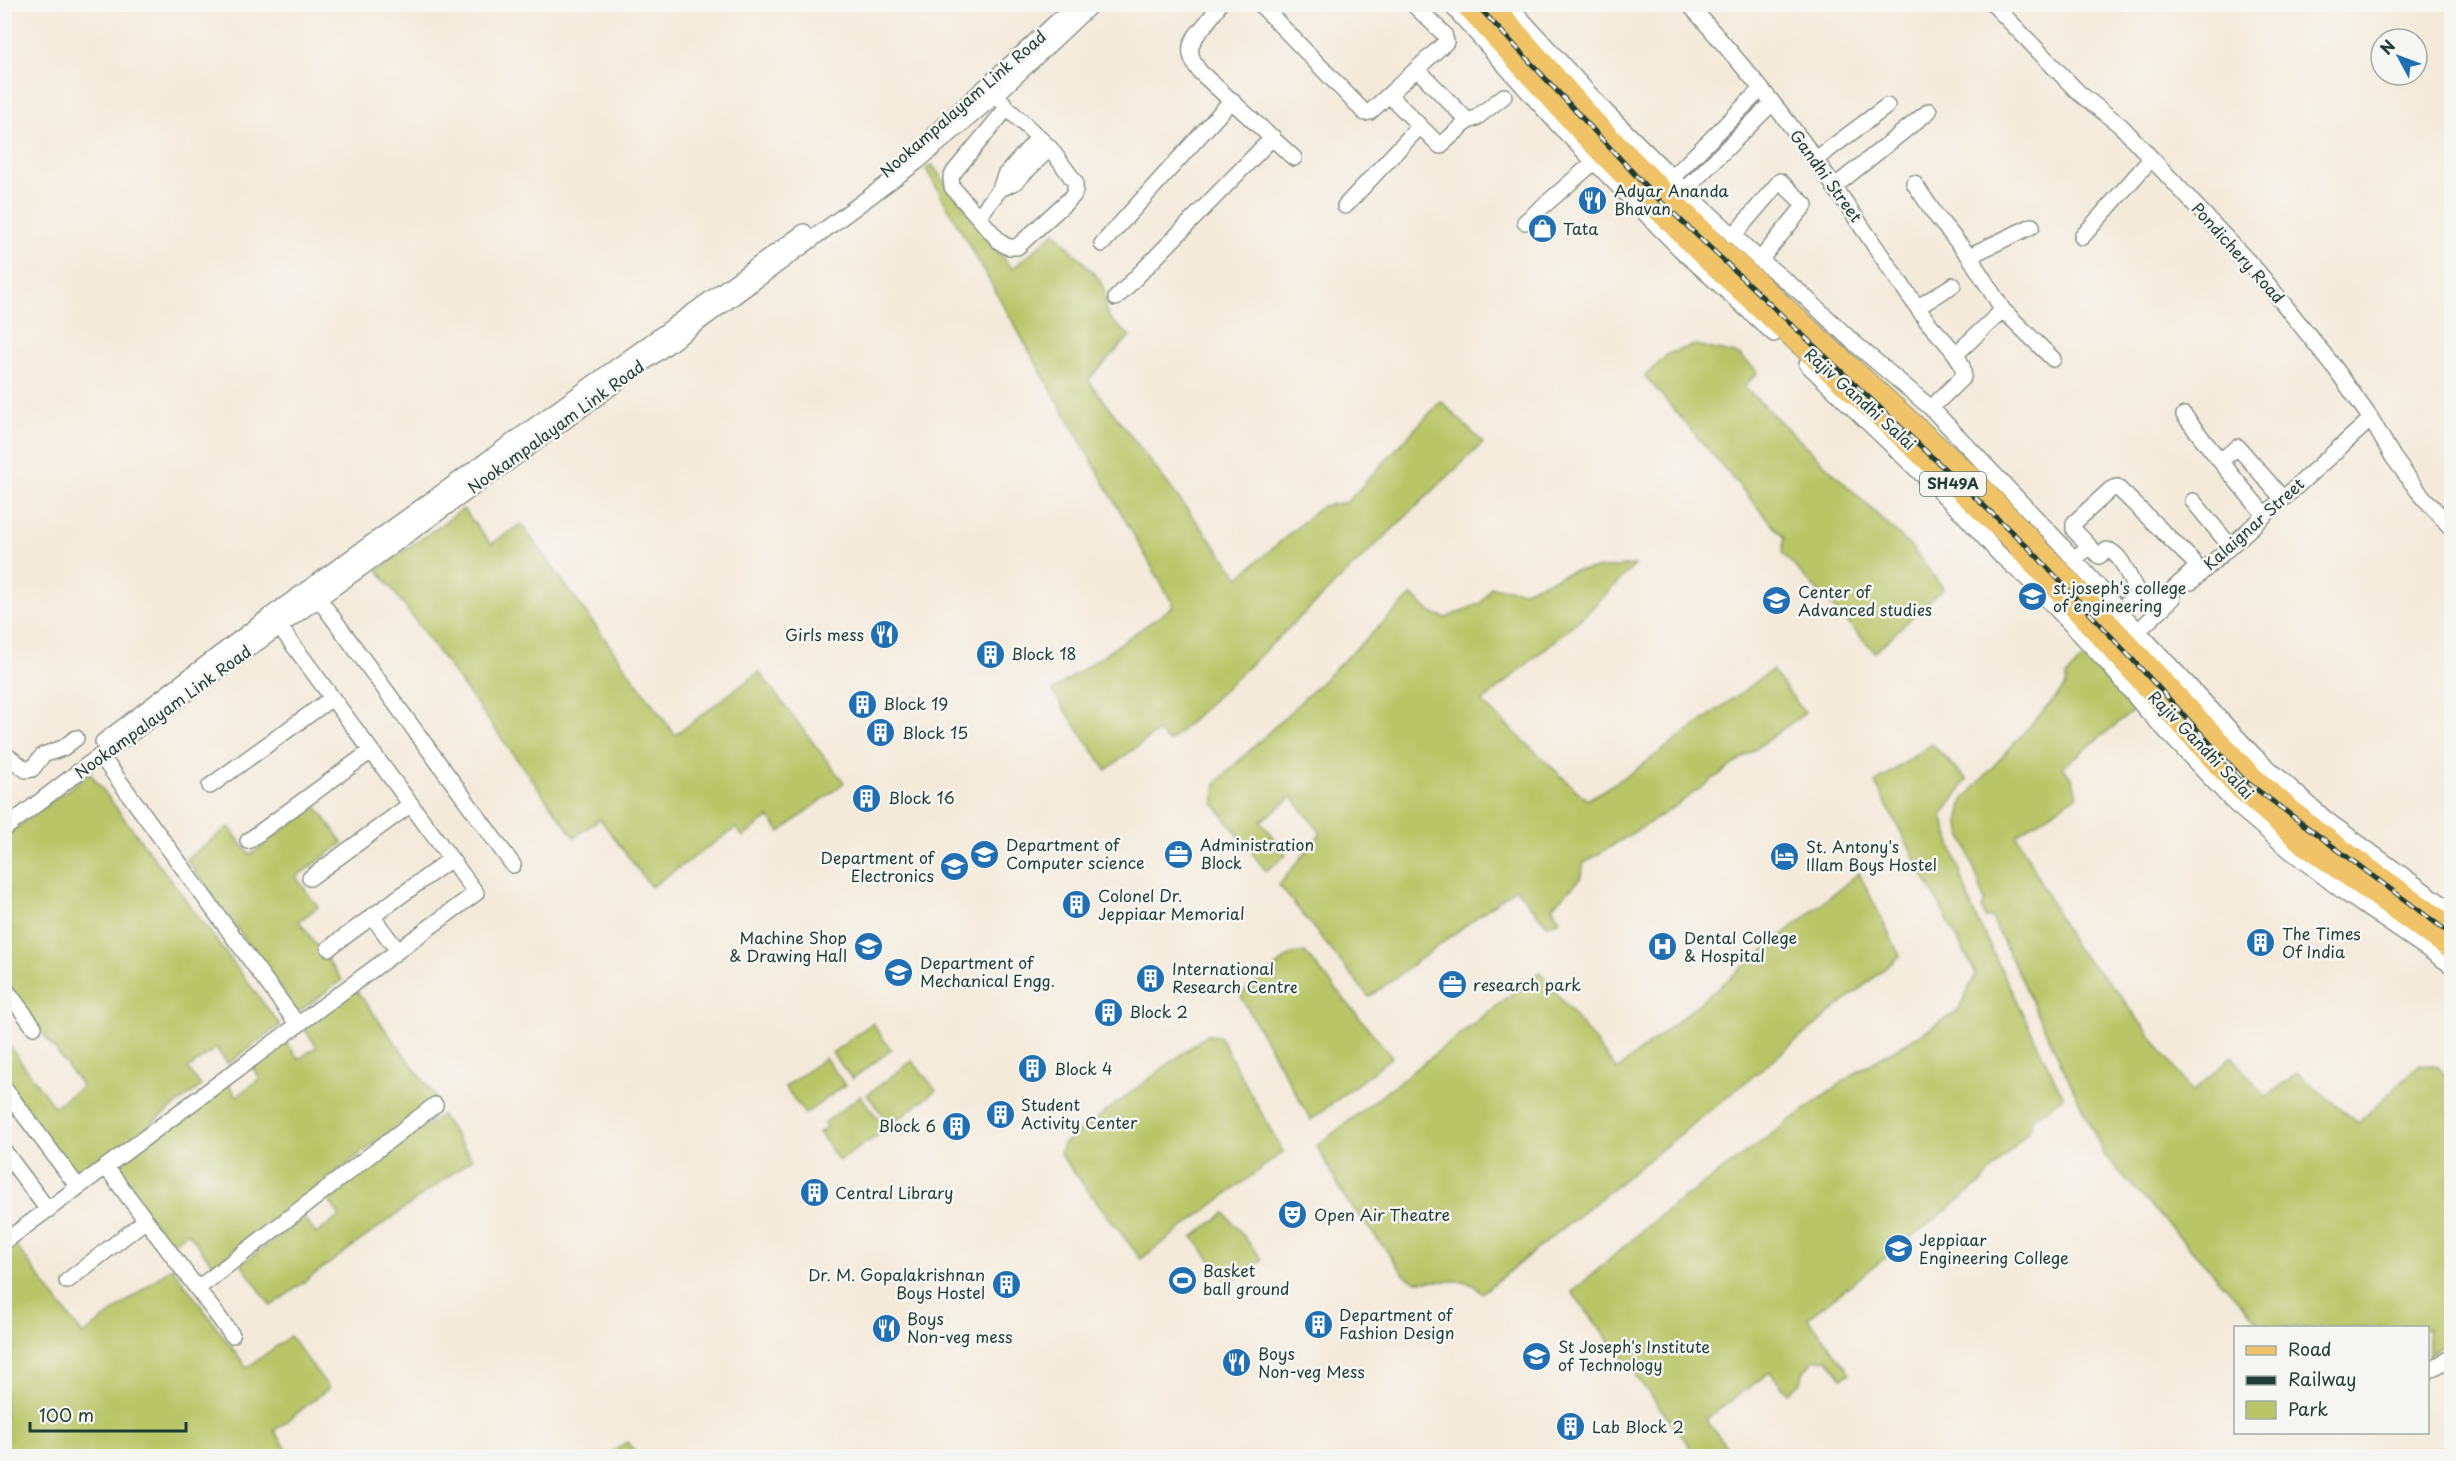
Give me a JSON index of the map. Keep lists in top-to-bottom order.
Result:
{
  "streets": {
    "main road": ["Rajiv Gandhi Salai", "SH49A"],
    "street": [
      "Nookampalayam Link Road",
      "Gandhi Street",
      "Pondichery Road",
      "Kalaignar Street"
    ]
  },
  "crossings": [
    ["Pondichery Road", "Kalaignar Street"]
  ],
  "places": {
    "restaurant": [
      "Adyar Ananda Bhavan",
      "Girls mess",
      "Boys Non-veg mess",
      "Boys Non-veg Mess"
    ],
    "shop": ["Tata"],
    "school or university": [
      "st.joseph's college of engineering",
      "Center of Advanced studies",
      "Department of Computer science",
      "Department of Electronics",
      "Machine Shop & Drawing Hall",
      "Department of Mechanical Engg.",
      "Jeppiaar Engineering College",
      "St Joseph's Institute of Technology"
    ],
    "building": [
      "Block 18",
      "Block 19",
      "Block 15",
      "Block 16",
      "Colonel Dr. Jeppiaar Memorial",
      "The Times Of India",
      "International Research Centre",
      "Block 2",
      "Block 4",
      "Student Activity Center",
      "Block 6",
      "Central Library",
      "Dr. M. Gopalakrishnan Boys Hostel",
      "Department of Fashion Design",
      "Lab Block 2"
    ],
    "office": ["Administration Block", "research park"],
    "hotel": ["St. Antony's Illam Boys Hostel"],
    "hospital": ["Dental College & Hospital"],
    "theatre": ["Open Air Theatre"],
    "sports": ["Basket ball ground"]
  },
  "legend": ["Road", "Railway", "Park"],
  "scale_bar": "100 m",
  "north": "top left"
}
